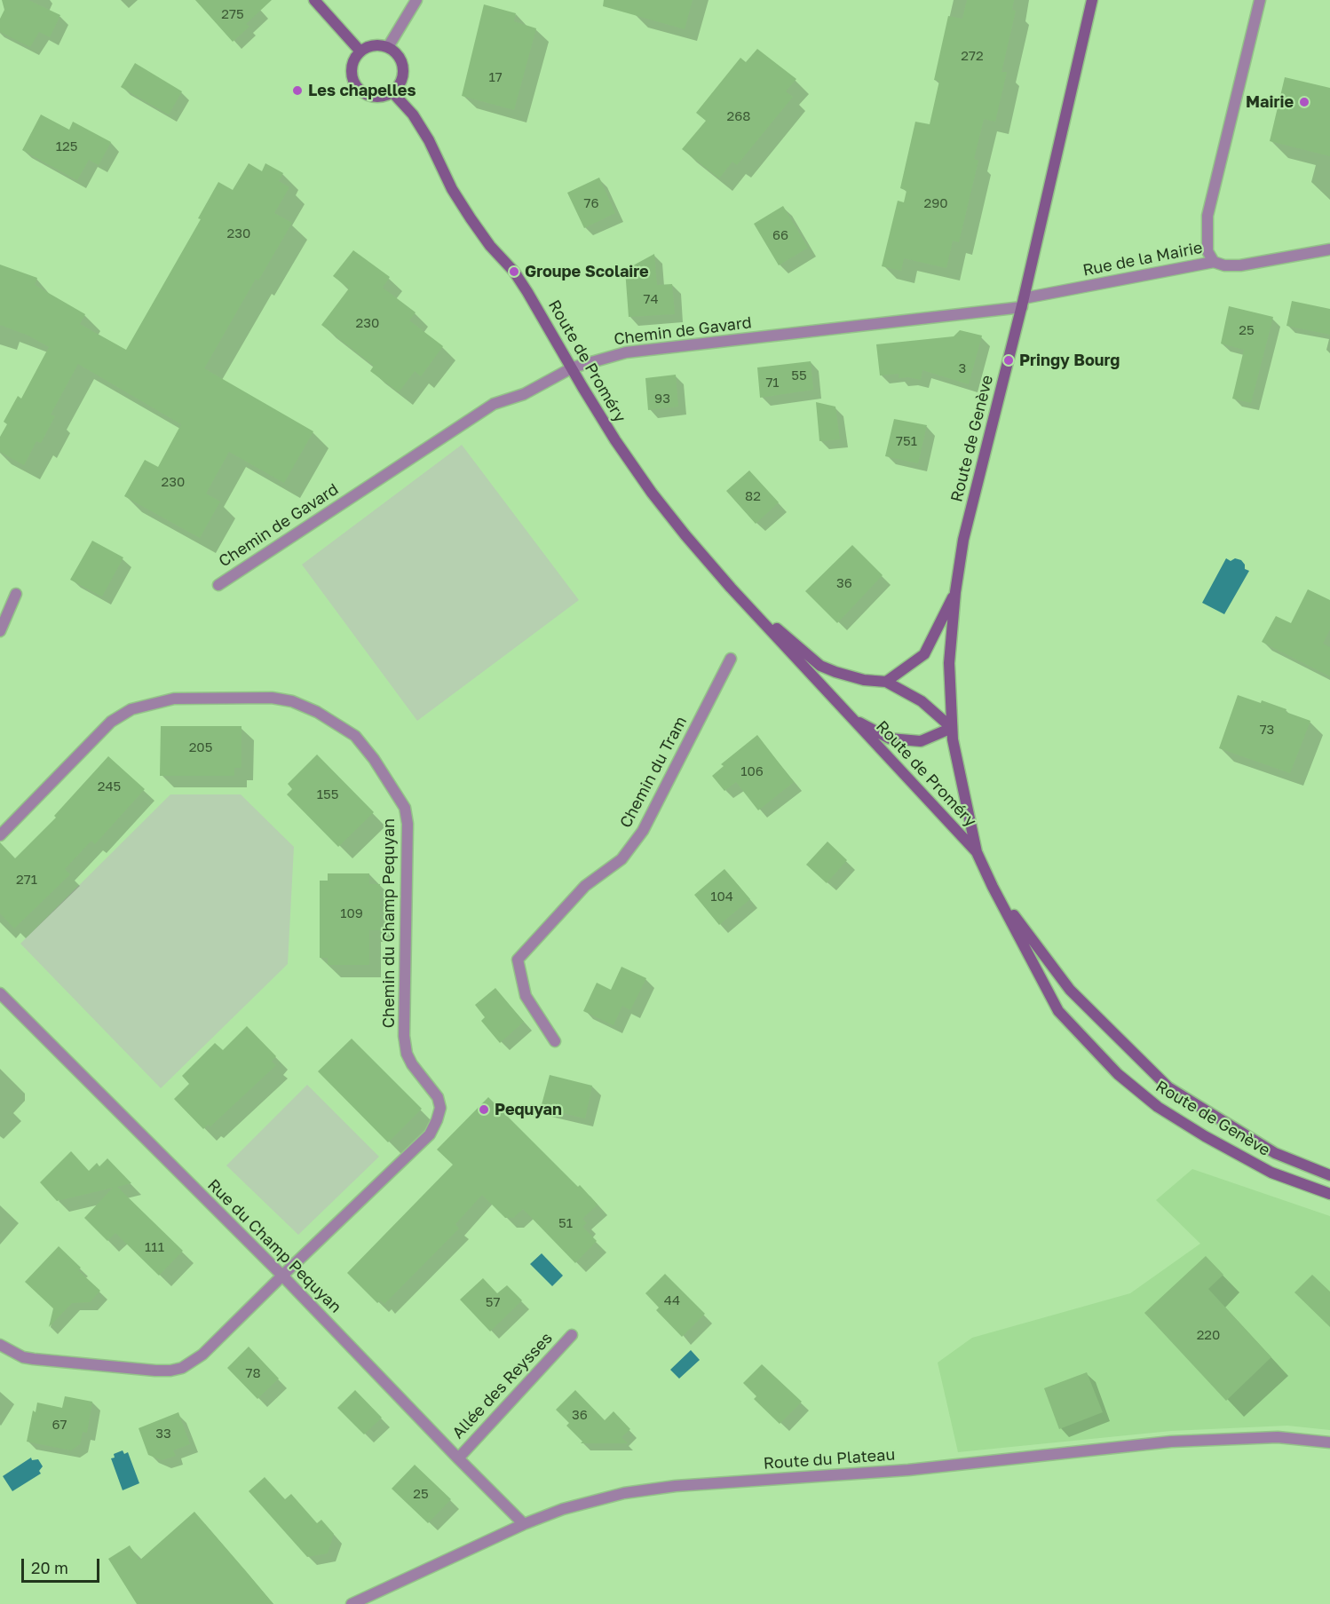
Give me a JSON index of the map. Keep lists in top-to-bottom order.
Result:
{
  "streets": {
    "main road": ["Route de Proméry", "Route de Genève"],
    "street": [
      "Rue de la Mairie",
      "Chemin de Gavard",
      "Chemin du Tram",
      "Chemin du Champ Pequyan",
      "Rue du Champ Pequyan",
      "Allée des Reysses",
      "Route du Plateau"
    ]
  },
  "crossings": [
    ["Rue de la Mairie", "Chemin de Gavard"],
    ["Rue de la Mairie", "Route de Genève"],
    ["Chemin de Gavard", "Route de Proméry"],
    ["Chemin de Gavard", "Route de Genève"],
    ["Route de Proméry", "Route de Genève"],
    ["Chemin du Champ Pequyan", "Rue du Champ Pequyan"],
    ["Rue du Champ Pequyan", "Allée des Reysses"],
    ["Rue du Champ Pequyan", "Route du Plateau"]
  ],
  "places": [
    "Les chapelles",
    "Mairie",
    "Groupe Scolaire",
    "Pringy Bourg",
    "Pequyan"
  ],
  "house_numbers": [
    "275",
    "272",
    "17",
    "268",
    "125",
    "76",
    "290",
    "230",
    "66",
    "74",
    "230",
    "25",
    "3",
    "55",
    "71",
    "93",
    "751",
    "230",
    "82",
    "36",
    "73",
    "205",
    "106",
    "245",
    "155",
    "271",
    "104",
    "109",
    "51",
    "111",
    "44",
    "57",
    "220",
    "78",
    "36",
    "67",
    "33",
    "25"
  ],
  "scale_bar": "20 m"
}
